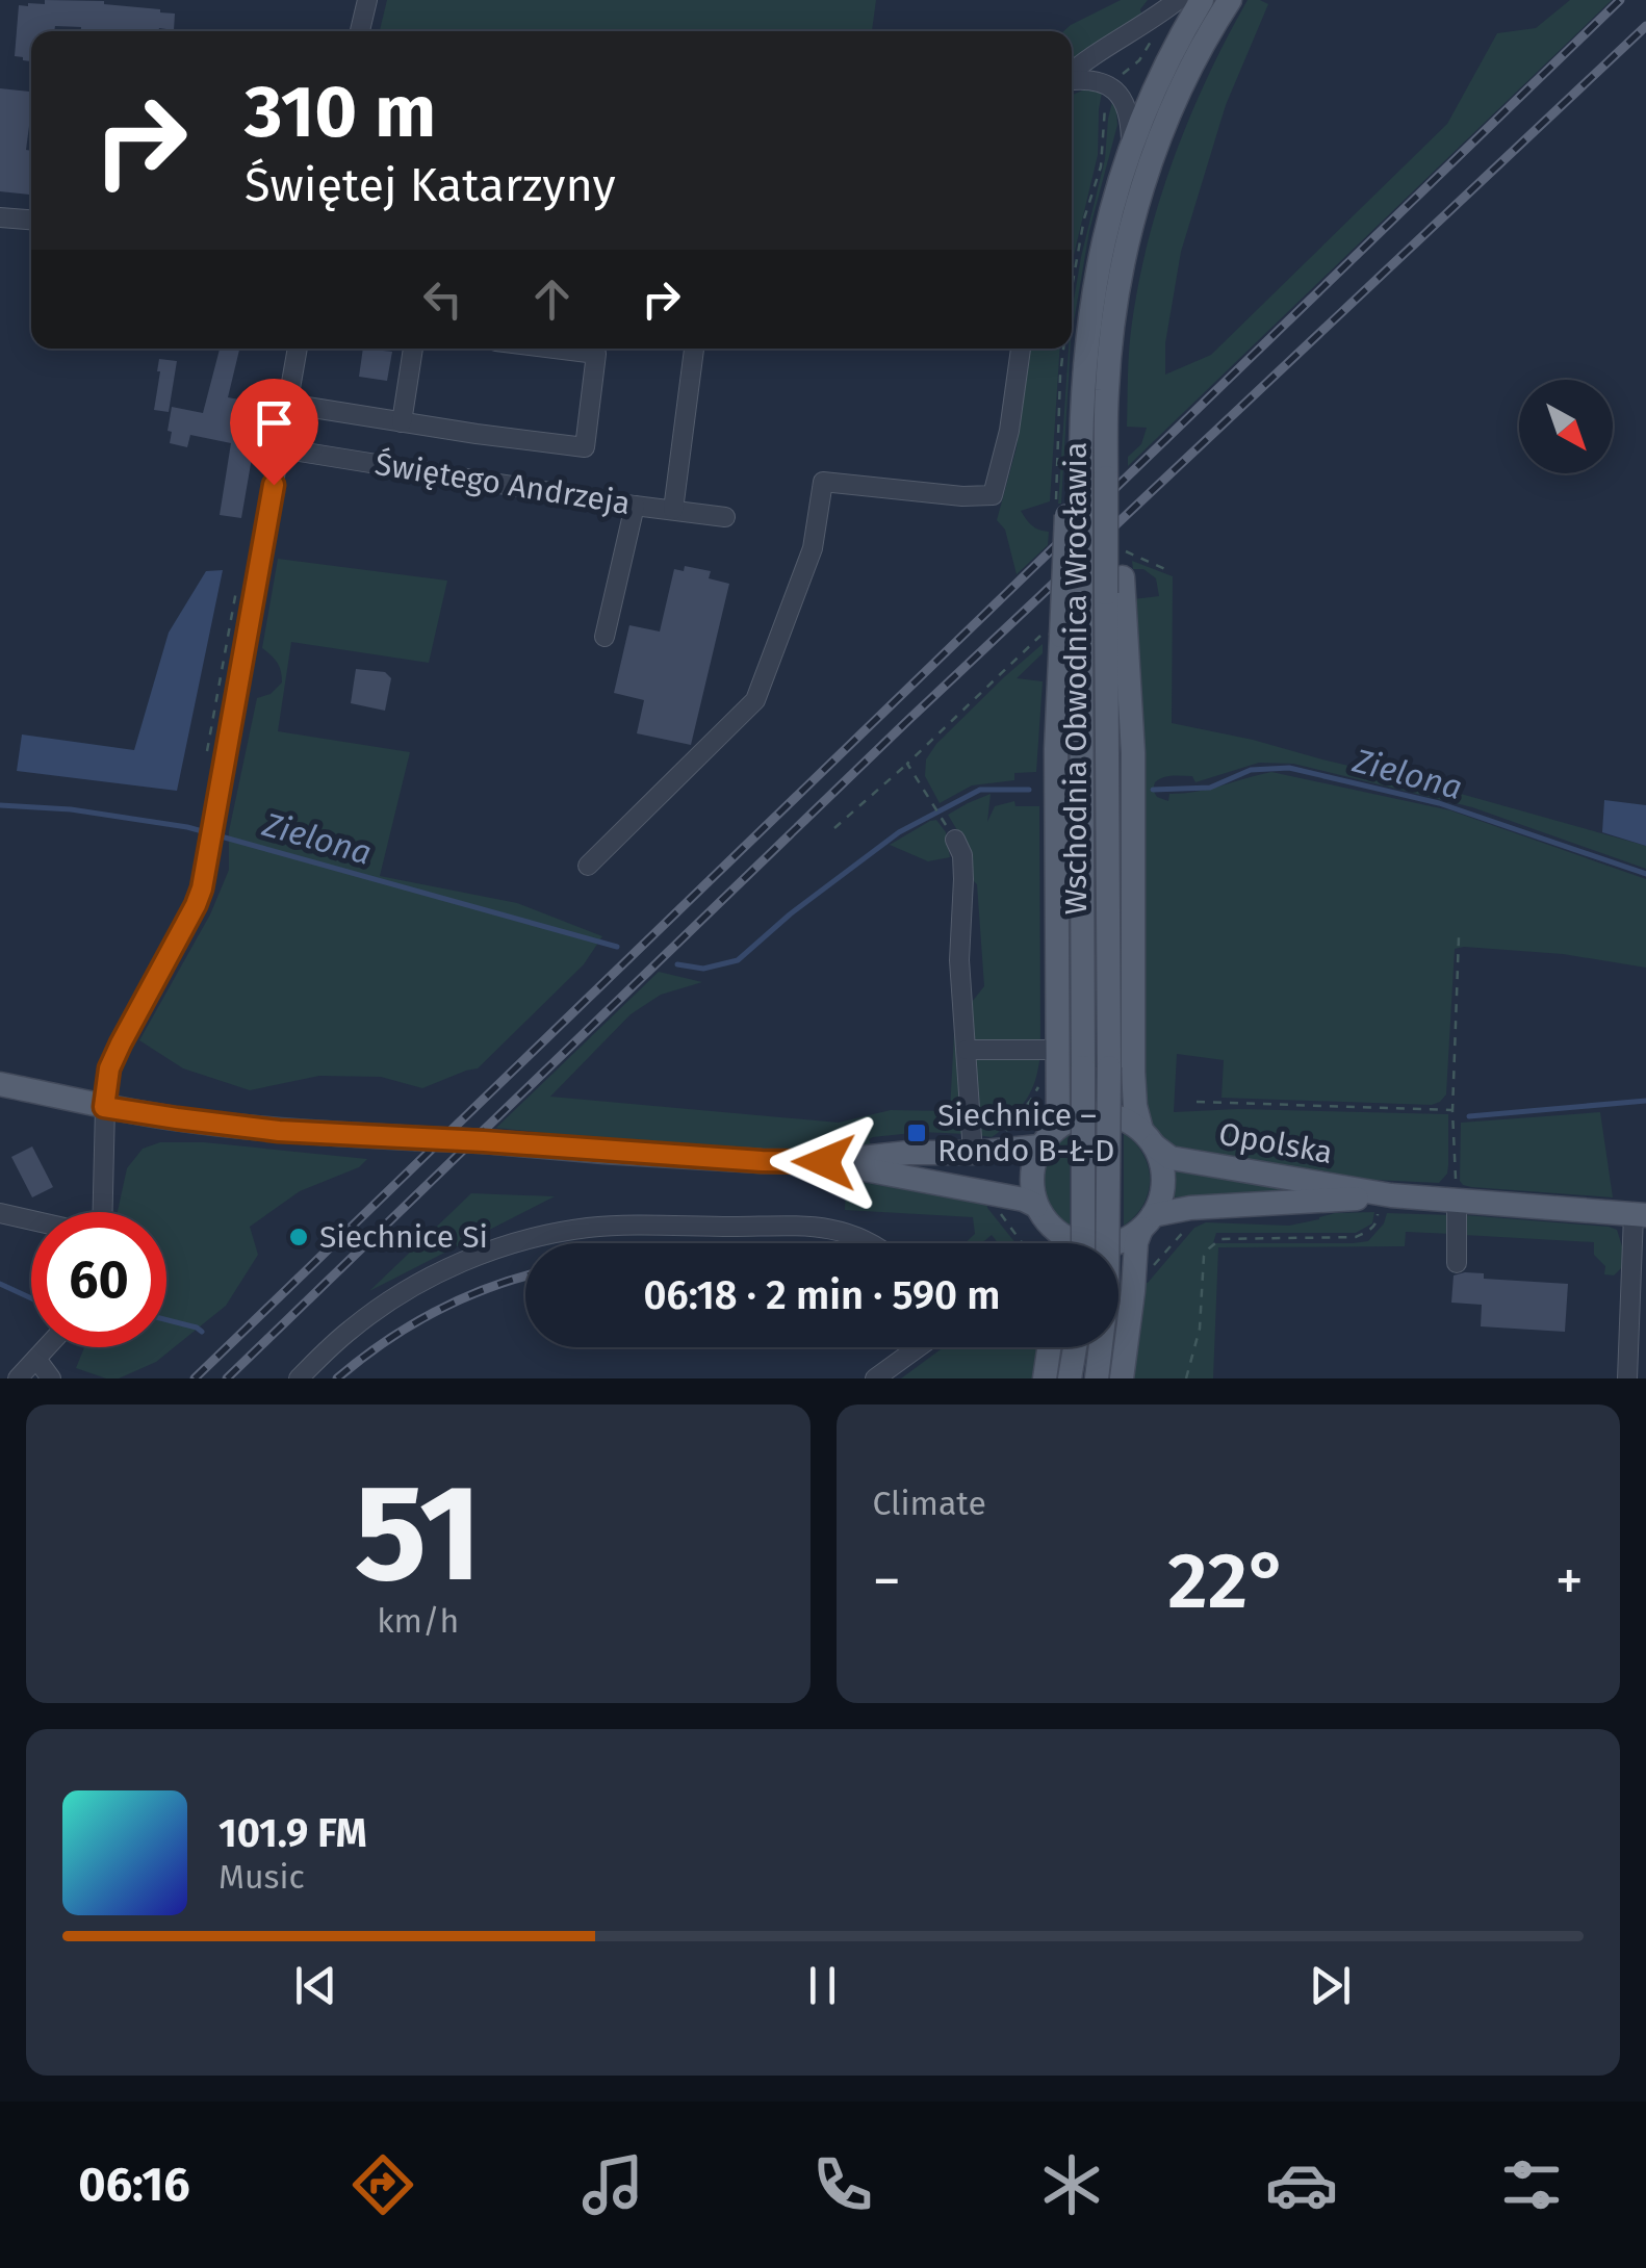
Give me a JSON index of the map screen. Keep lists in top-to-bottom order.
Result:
{
  "streets": {
    "main road": ["Wschodnia Obwodnica Wrocławia", "Opolska"],
    "street": ["Świętego Andrzeja"]
  },
  "crossings": [
    ["Wschodnia Obwodnica Wrocławia", "Opolska"]
  ],
  "water": ["Zielona"],
  "places": {
    "transit": ["Siechnice – Rondo B-Ł-D"],
    "other": ["Siechnice Si"]
  },
  "north": "bottom right",
  "page": {
    "turn": ["310 m", "Świętej Katarzyny"],
    "limit": "60",
    "trip": "06:18 · 2 min · 590 m",
    "tile": [
      ["51", "km/h"],
      "Climate"
    ],
    "heat": ["−", "22°", "+"],
    "song": ["101.9 FM", "Music"],
    "tabs": "06:16"
  }
}
